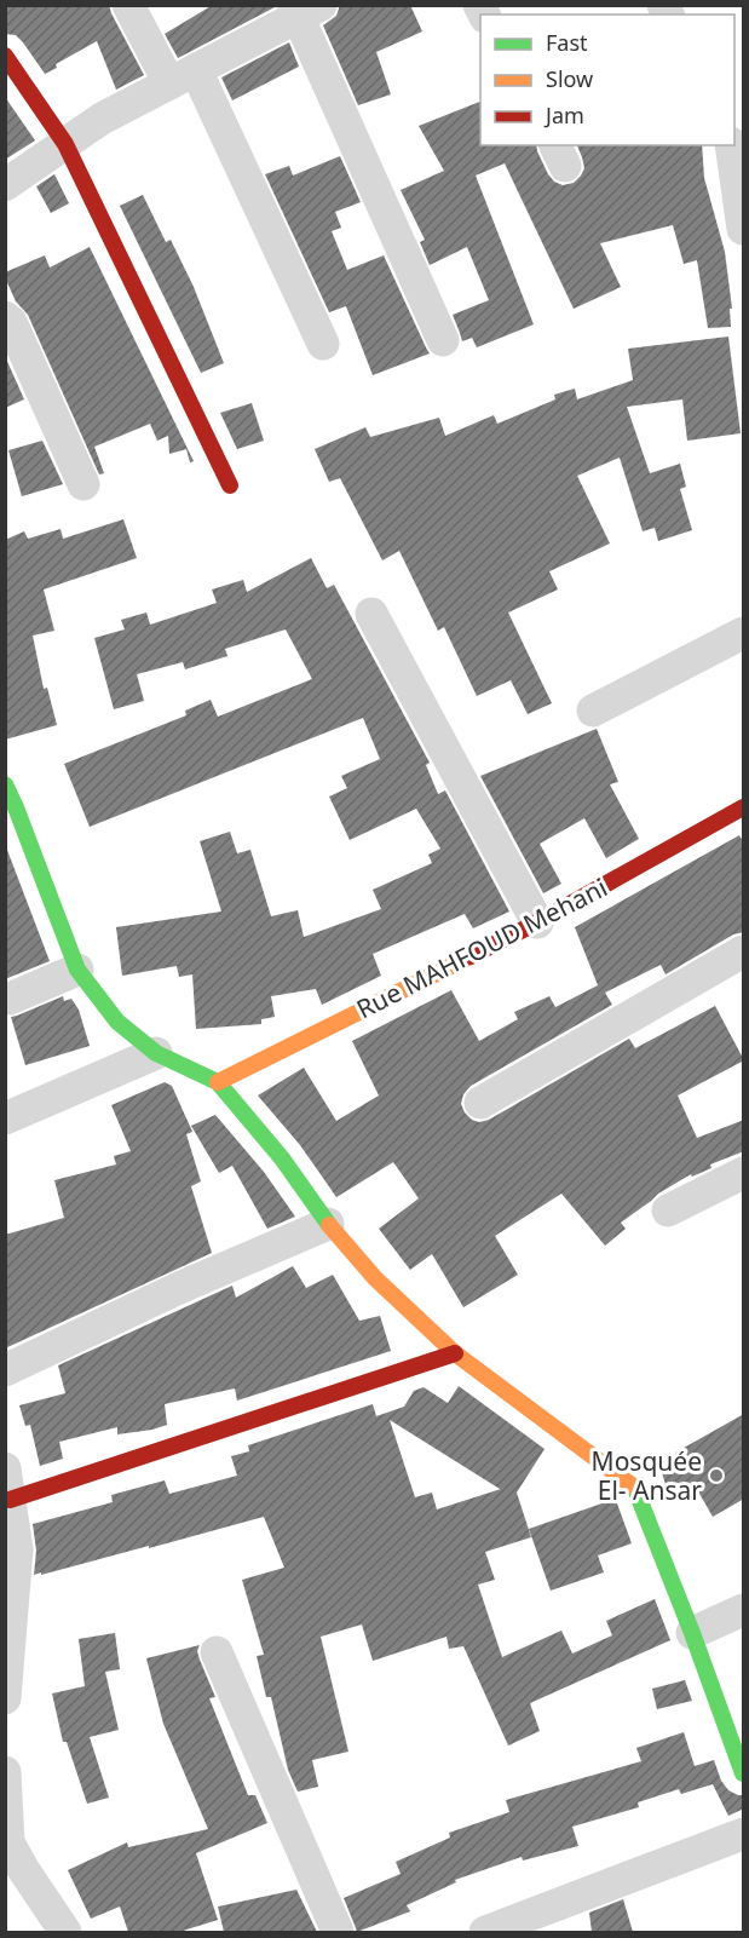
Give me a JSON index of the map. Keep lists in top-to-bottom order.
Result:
{
  "streets": {
    "street": ["Rue MAHFOUD Mehani"]
  },
  "places": ["Mosquée El- Ansar"],
  "legend": ["Fast", "Slow", "Jam"]
}
